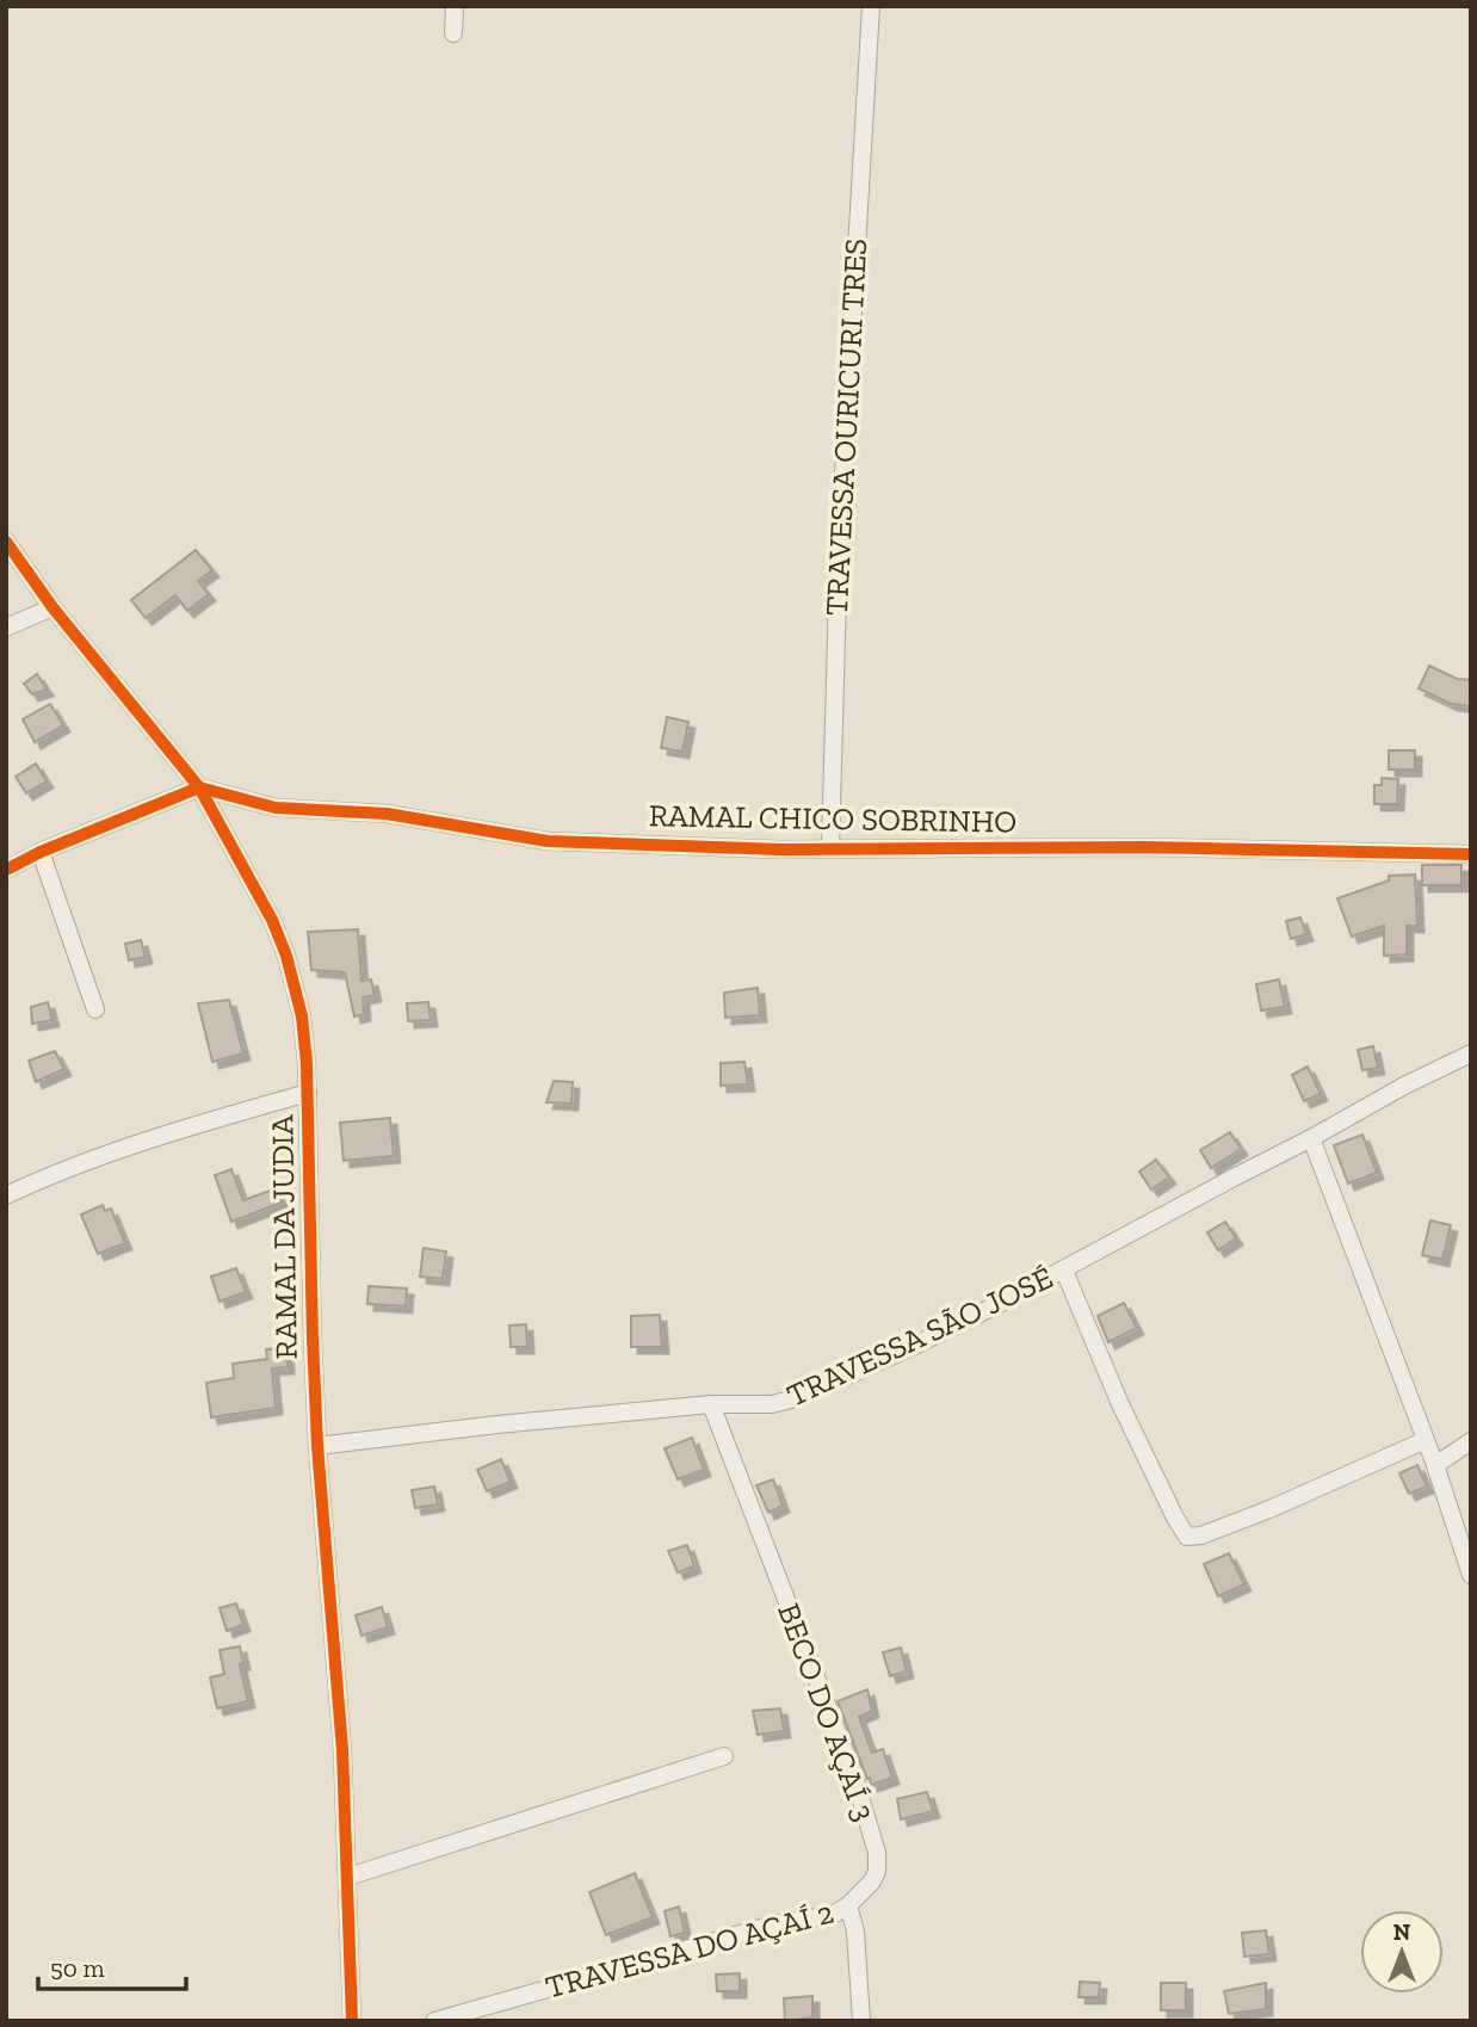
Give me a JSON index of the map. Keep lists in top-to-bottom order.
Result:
{
  "streets": {
    "street": [
      "TRAVESSA OURICURI TRES",
      "RAMAL CHICO SOBRINHO",
      "RAMAL DA JUDIA",
      "TRAVESSA SÃO JOSÉ",
      "BECO DO AÇAÍ 3",
      "TRAVESSA DO AÇAÍ 2"
    ]
  },
  "crossings": [
    ["TRAVESSA OURICURI TRES", "RAMAL CHICO SOBRINHO"],
    ["RAMAL CHICO SOBRINHO", "RAMAL DA JUDIA"],
    ["RAMAL DA JUDIA", "TRAVESSA SÃO JOSÉ"],
    ["TRAVESSA SÃO JOSÉ", "BECO DO AÇAÍ 3"],
    ["BECO DO AÇAÍ 3", "TRAVESSA DO AÇAÍ 2"]
  ],
  "scale_bar": "50 m",
  "north": "top"
}
